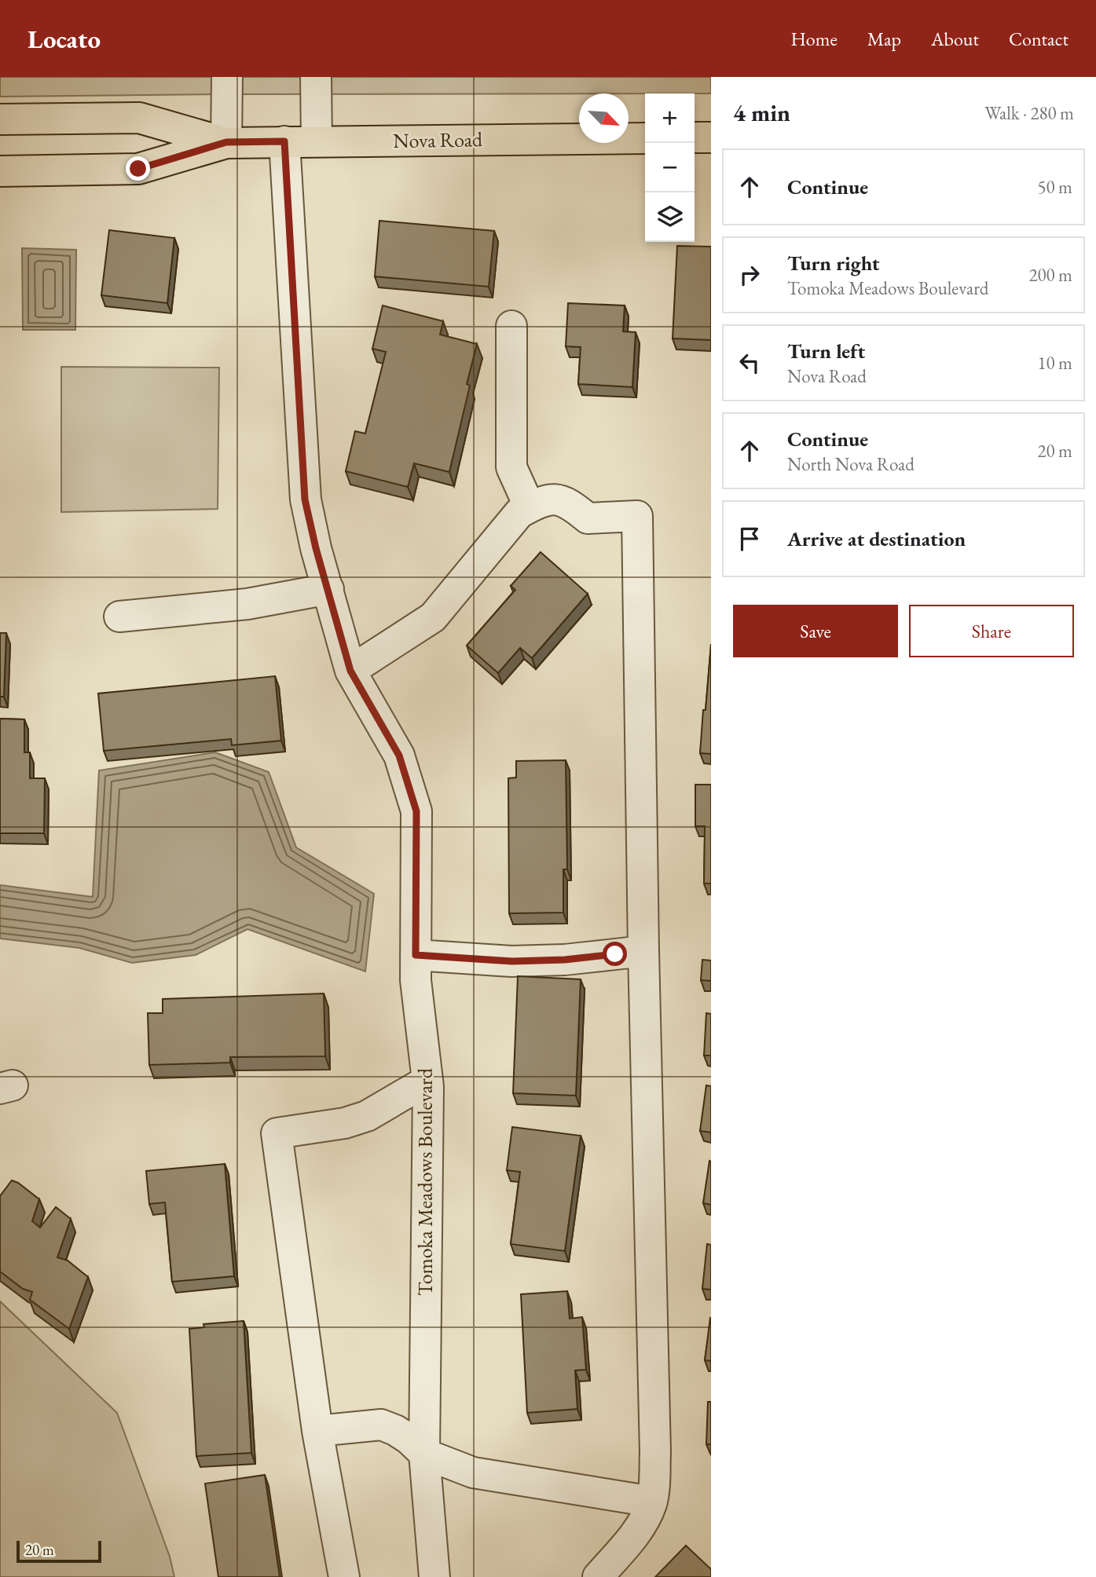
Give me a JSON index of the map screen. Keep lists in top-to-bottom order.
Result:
{
  "streets": {
    "main road": ["Nova Road"],
    "street": ["Tomoka Meadows Boulevard"]
  },
  "crossings": [
    ["Nova Road", "Tomoka Meadows Boulevard"]
  ],
  "scale_bar": "20 m",
  "north": "bottom right",
  "page": {
    "header": "Locato",
    "nav": [
      "Home",
      "Map",
      "About",
      "Contact"
    ],
    "heading": ["4 min", "Walk · 280 m"],
    "map_buttons": ["+", "−"],
    "list": [
      ["Continue", "50 m"],
      ["Turn right", "Tomoka Meadows Boulevard", "200 m"],
      ["Turn left", "Nova Road", "10 m"],
      ["Continue", "North Nova Road", "20 m"],
      "Arrive at destination"
    ],
    "buttons": ["Save", "Share"],
    "scale": "20 m"
  }
}
